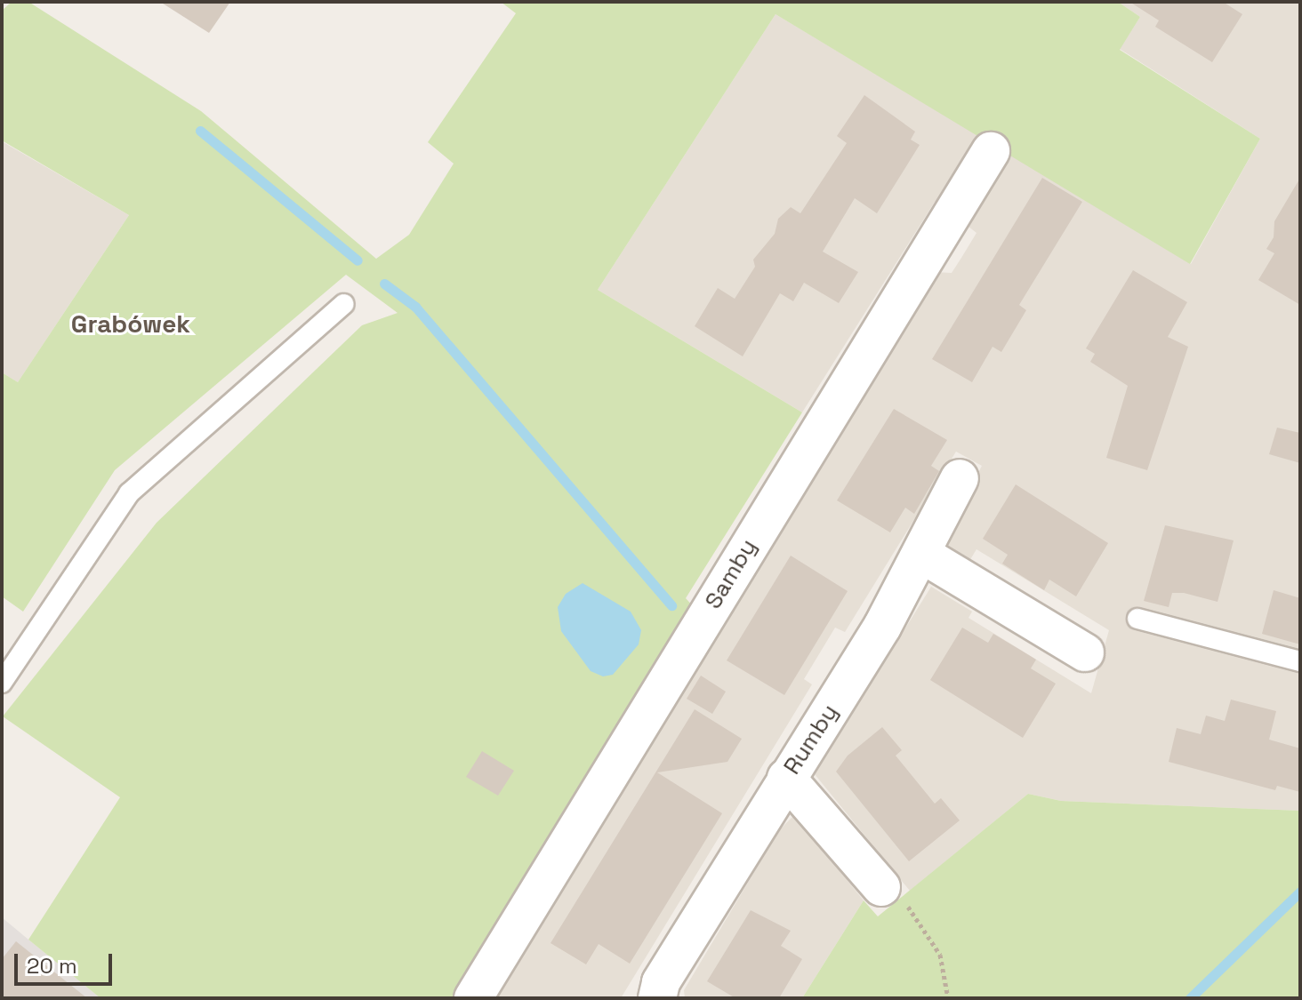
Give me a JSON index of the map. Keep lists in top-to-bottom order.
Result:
{
  "streets": {
    "street": ["Samby", "Rumby"]
  },
  "districts": ["Grabówek"],
  "scale_bar": "20 m"
}
